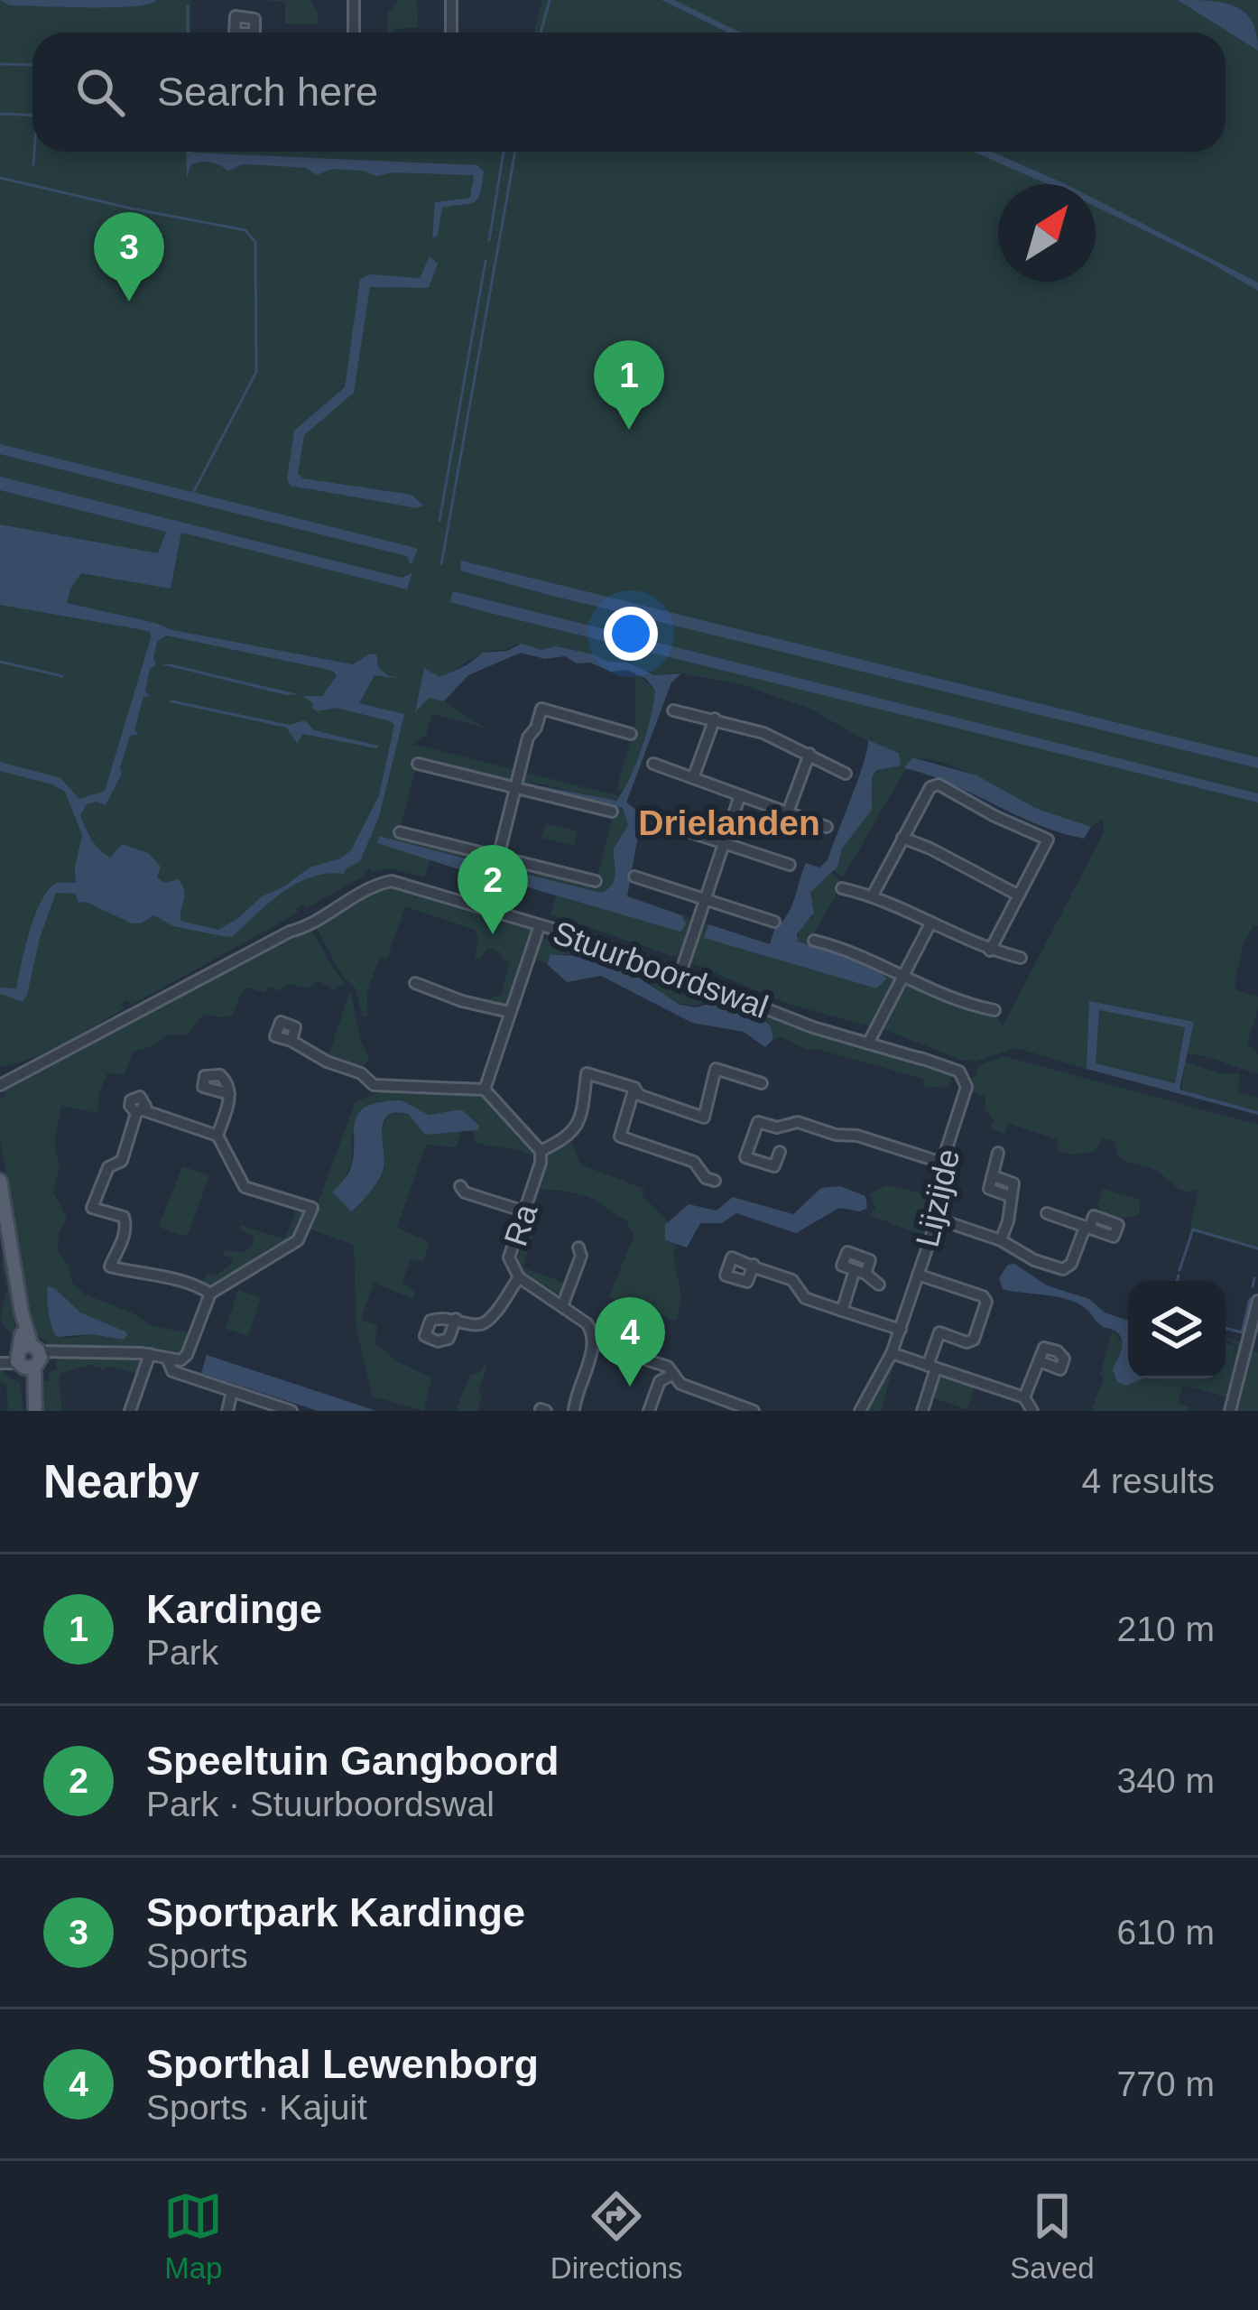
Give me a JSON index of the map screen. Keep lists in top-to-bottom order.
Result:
{
  "streets": {
    "street": ["Stuurboordswal", "Lijzijde", "Ra"]
  },
  "crossings": [
    ["Stuurboordswal", "Lijzijde"]
  ],
  "districts": ["Drielanden"],
  "north": "top right",
  "page": {
    "search": "Search here",
    "pins": [
      "3",
      "1",
      "2",
      "4"
    ],
    "heading": ["Nearby", "4 results"],
    "list": [
      {
        "mark": "1",
        "name": "Kardinge",
        "note": "Park",
        "value": "210 m"
      },
      {
        "mark": "2",
        "name": "Speeltuin Gangboord",
        "note": "Park · Stuurboordswal",
        "value": "340 m"
      },
      {
        "mark": "3",
        "name": "Sportpark Kardinge",
        "note": "Sports",
        "value": "610 m"
      },
      {
        "mark": "4",
        "name": "Sporthal Lewenborg",
        "note": "Sports · Kajuit",
        "value": "770 m"
      }
    ],
    "nav": ["Map", "Directions", "Saved"]
  }
}
